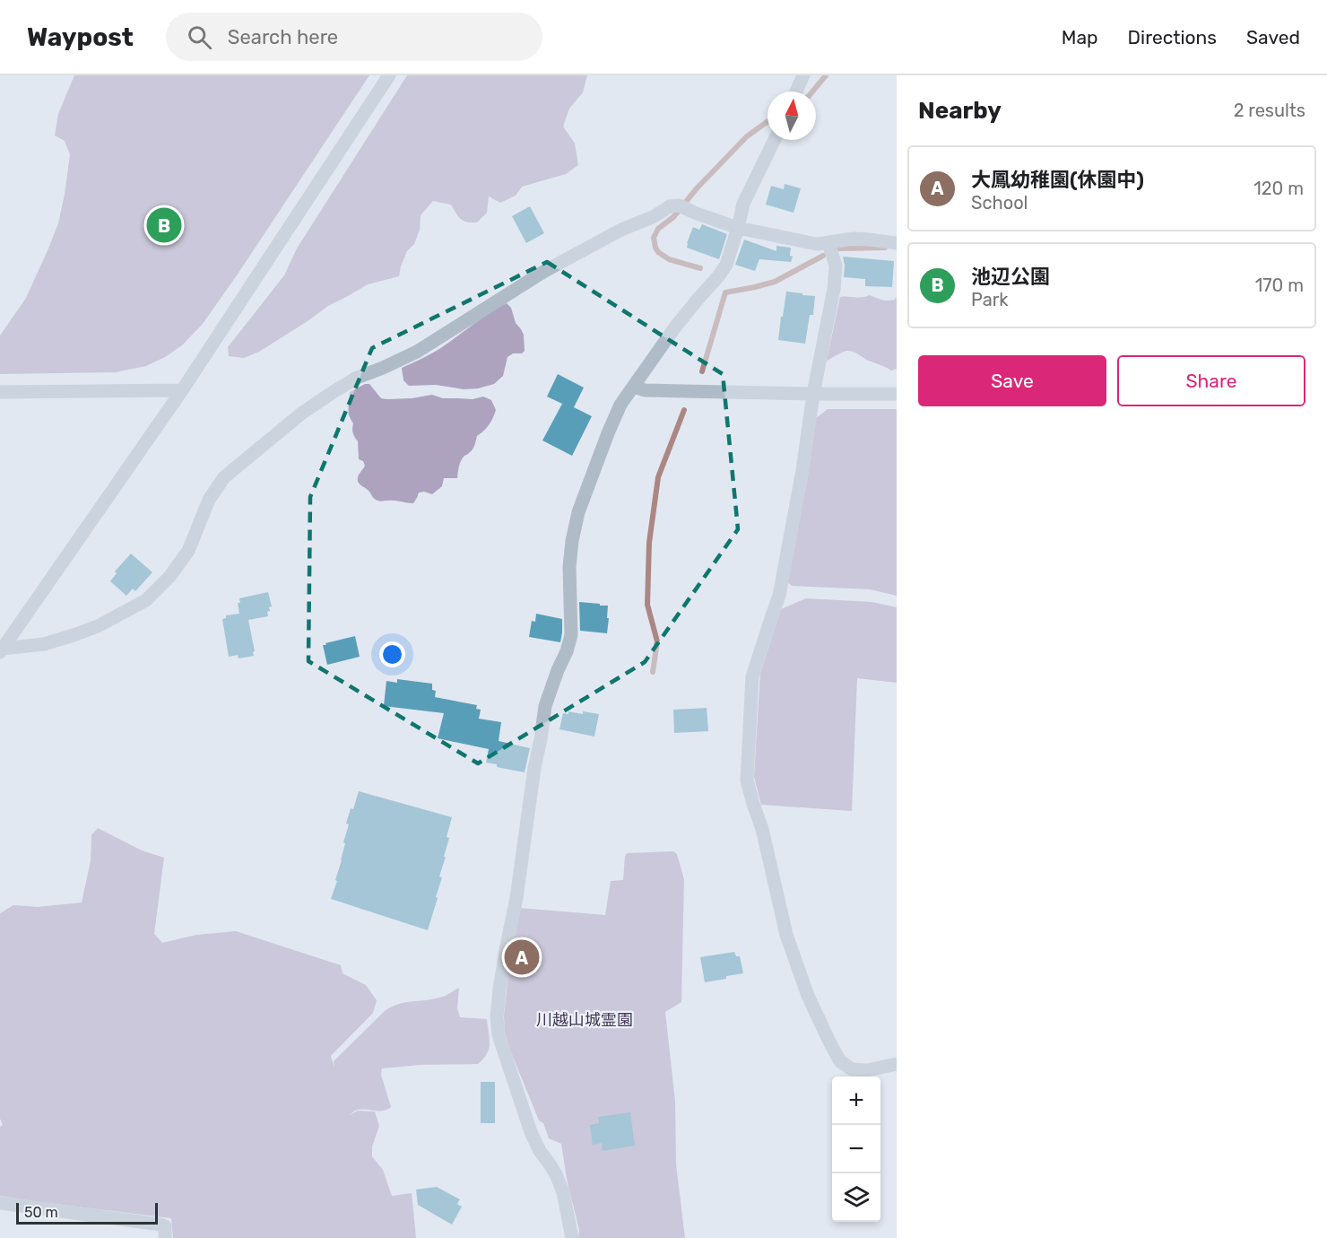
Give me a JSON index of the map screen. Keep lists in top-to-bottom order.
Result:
{
  "parks": ["川越山城霊園"],
  "scale_bar": "50 m",
  "north": "top",
  "page": {
    "header": "Waypost",
    "search": "Search here",
    "nav": ["Map", "Directions", "Saved"],
    "heading": ["Nearby", "2 results"],
    "list": [
      {
        "mark": "A",
        "name": "大鳳幼稚園(休園中)",
        "note": "School",
        "value": "120 m"
      },
      {
        "mark": "B",
        "name": "池辺公園",
        "note": "Park",
        "value": "170 m"
      }
    ],
    "pins": ["B", "A"],
    "buttons": ["Save", "Share"],
    "map_buttons": ["+", "−"],
    "scale": "50 m"
  }
}
